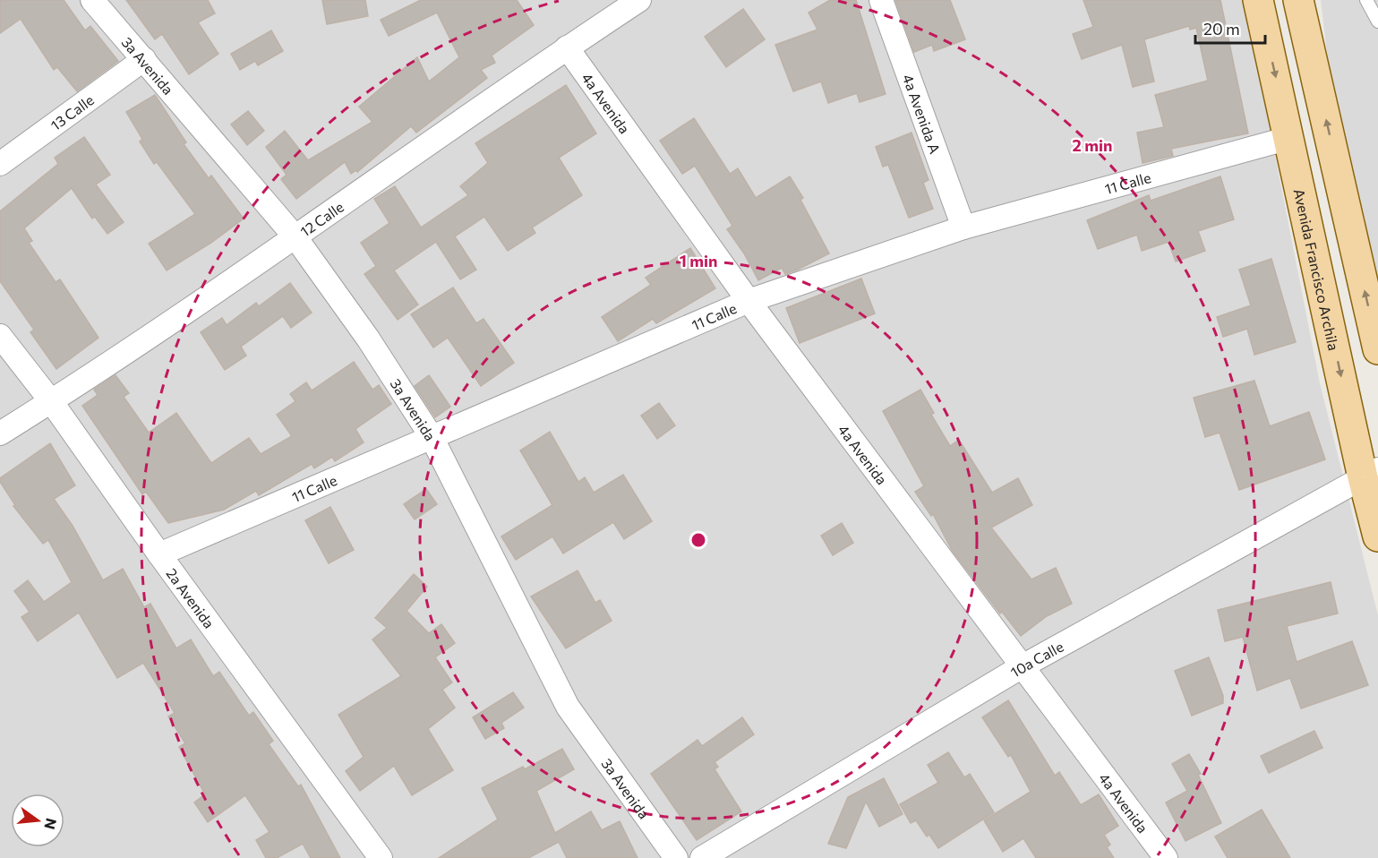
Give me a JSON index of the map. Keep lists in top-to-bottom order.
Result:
{
  "streets": {
    "main road": ["Avenida Francisco Archila"],
    "street": [
      "3a Avenida",
      "4a Avenida",
      "13 Calle",
      "4a Avenida A",
      "11 Calle",
      "12 Calle",
      "2a Avenida",
      "10a Calle"
    ]
  },
  "crossings": [
    ["3a Avenida", "13 Calle"],
    ["3a Avenida", "11 Calle"],
    ["3a Avenida", "12 Calle"],
    ["4a Avenida", "11 Calle"],
    ["4a Avenida", "12 Calle"],
    ["4a Avenida", "10a Calle"],
    ["4a Avenida A", "11 Calle"],
    ["11 Calle", "Avenida Francisco Archila"],
    ["11 Calle", "2a Avenida"],
    ["12 Calle", "2a Avenida"],
    ["Avenida Francisco Archila", "10a Calle"]
  ],
  "scale_bar": "20 m",
  "north": "right",
  "rings": ["2 min", "1 min"]
}
